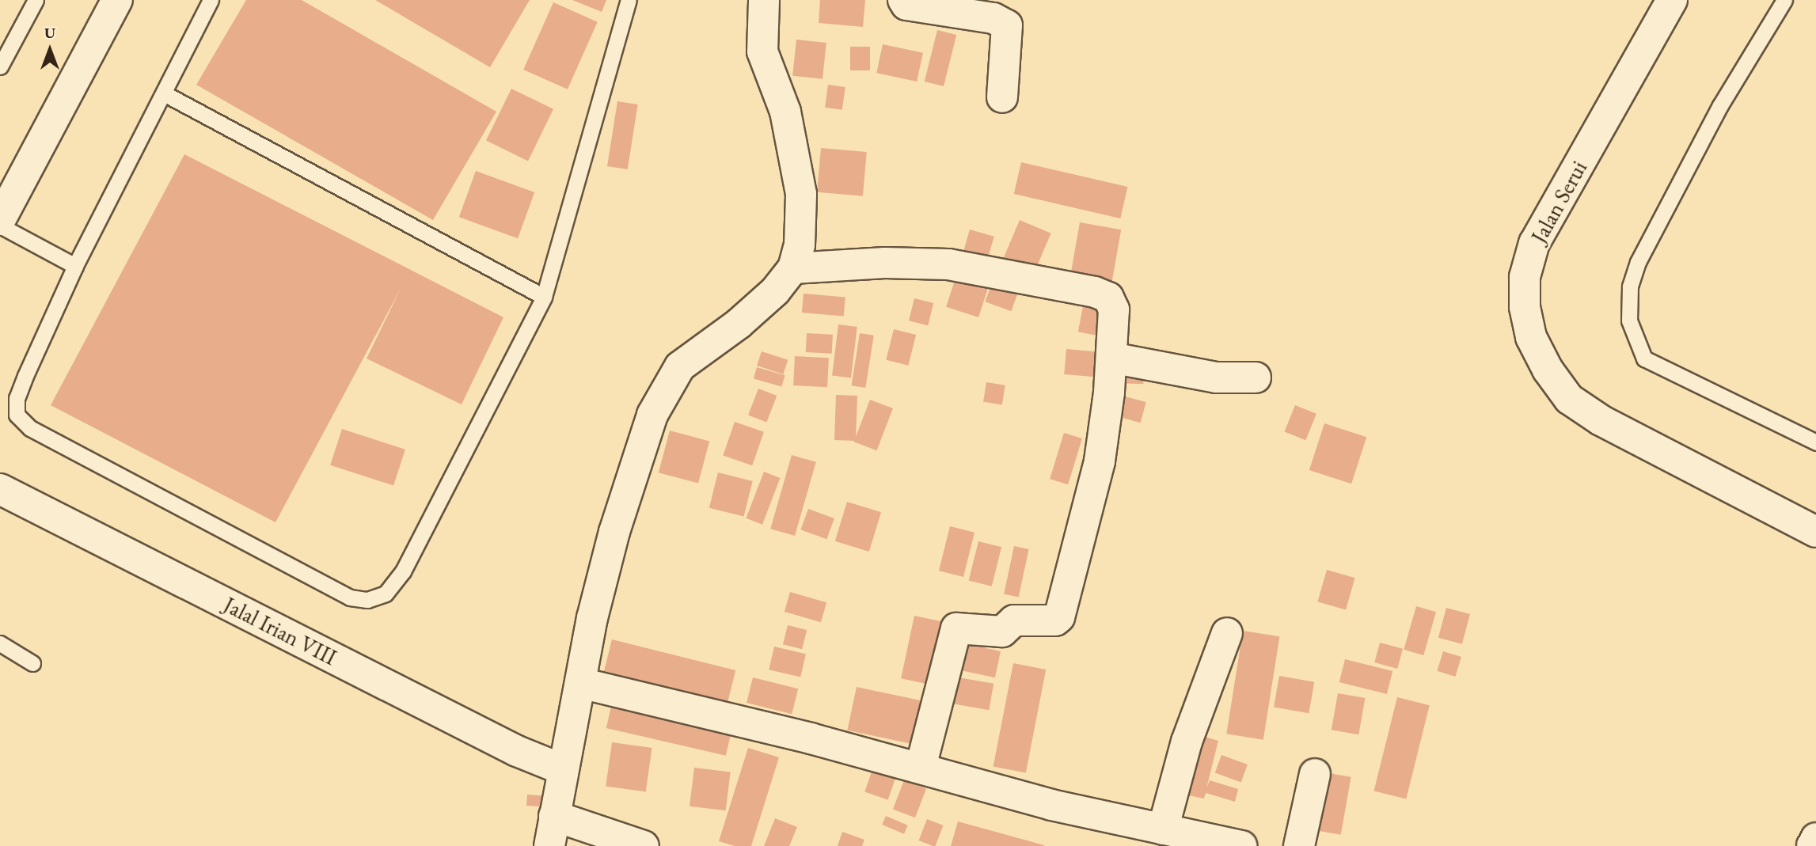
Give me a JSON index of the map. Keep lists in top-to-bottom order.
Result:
{
  "streets": {
    "street": ["Jalan Serui", "Jalal Irian VIII"]
  },
  "north": "top"
}
